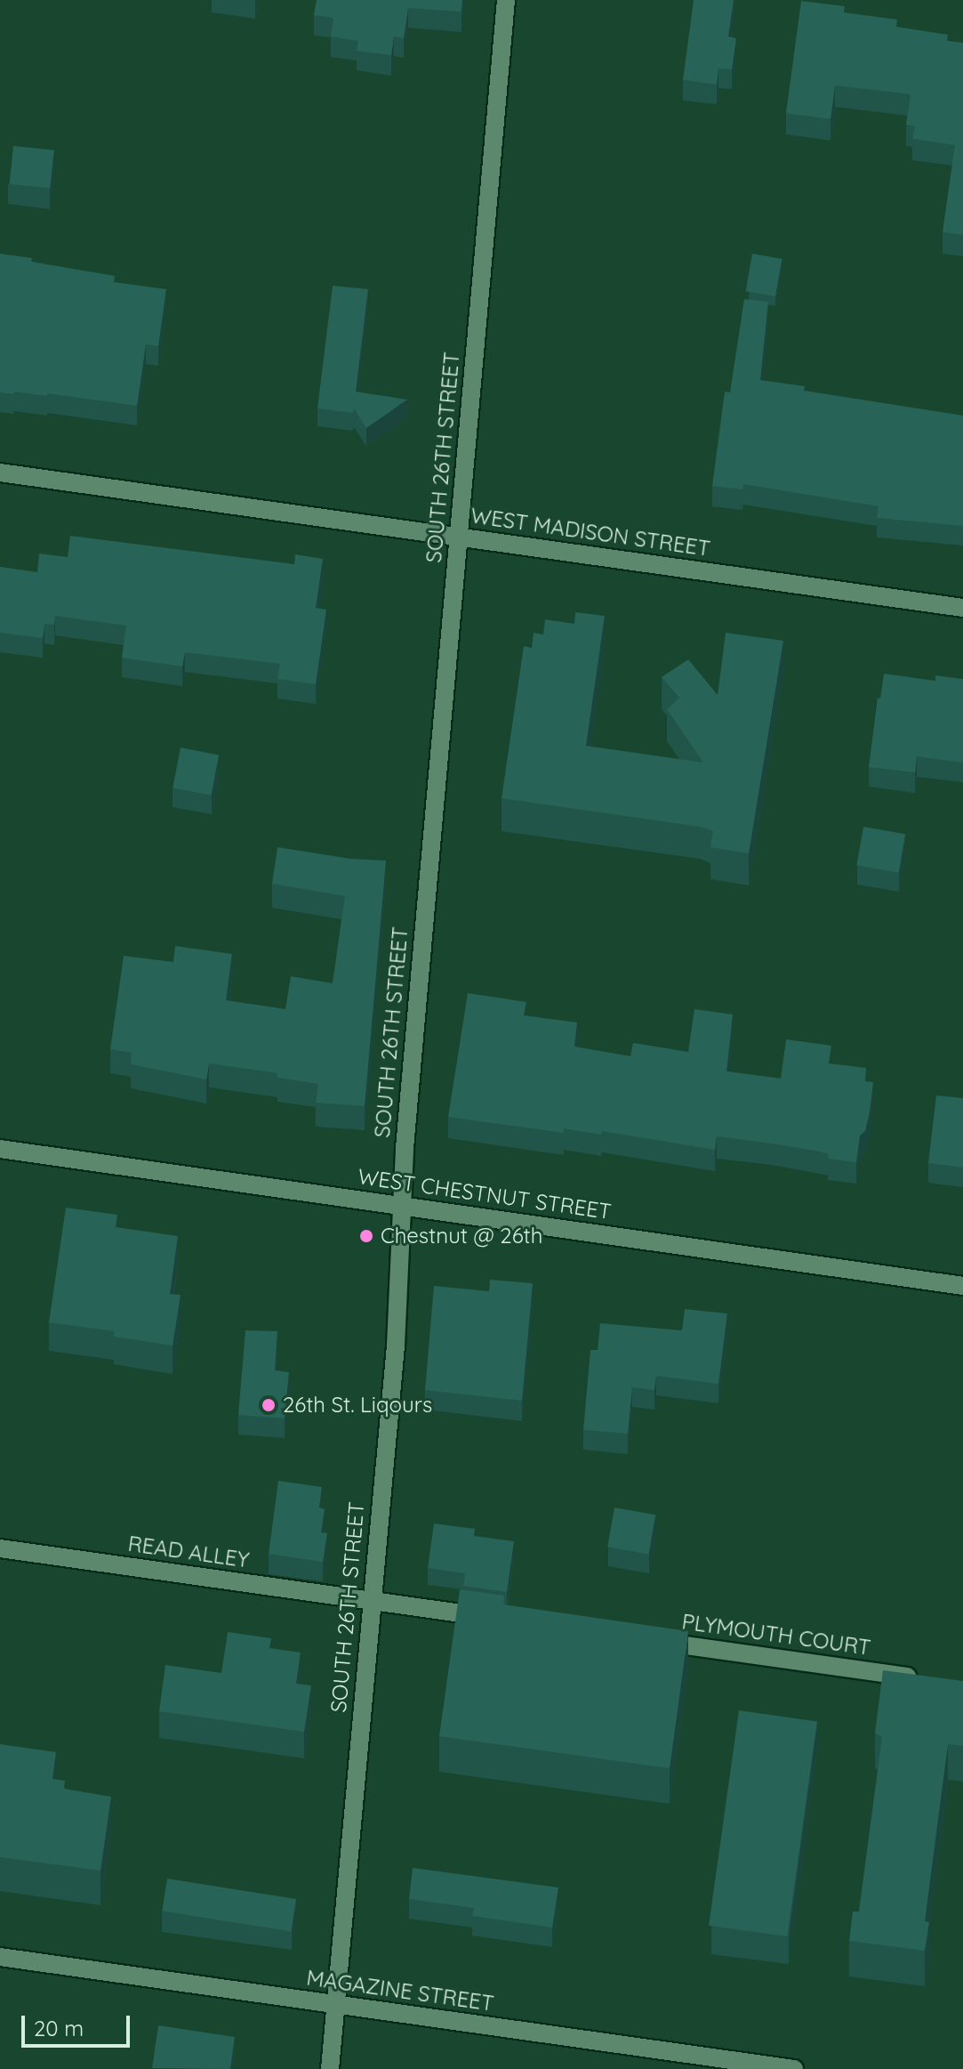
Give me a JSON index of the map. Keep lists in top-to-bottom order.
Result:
{
  "streets": {
    "street": [
      "SOUTH 26TH STREET",
      "WEST MADISON STREET",
      "WEST CHESTNUT STREET",
      "READ ALLEY",
      "PLYMOUTH COURT",
      "MAGAZINE STREET"
    ]
  },
  "crossings": [
    ["SOUTH 26TH STREET", "WEST MADISON STREET"],
    ["SOUTH 26TH STREET", "WEST CHESTNUT STREET"],
    ["SOUTH 26TH STREET", "READ ALLEY"],
    ["SOUTH 26TH STREET", "MAGAZINE STREET"]
  ],
  "places": ["Chestnut @ 26th", "26th St. Liqours"],
  "scale_bar": "20 m"
}
